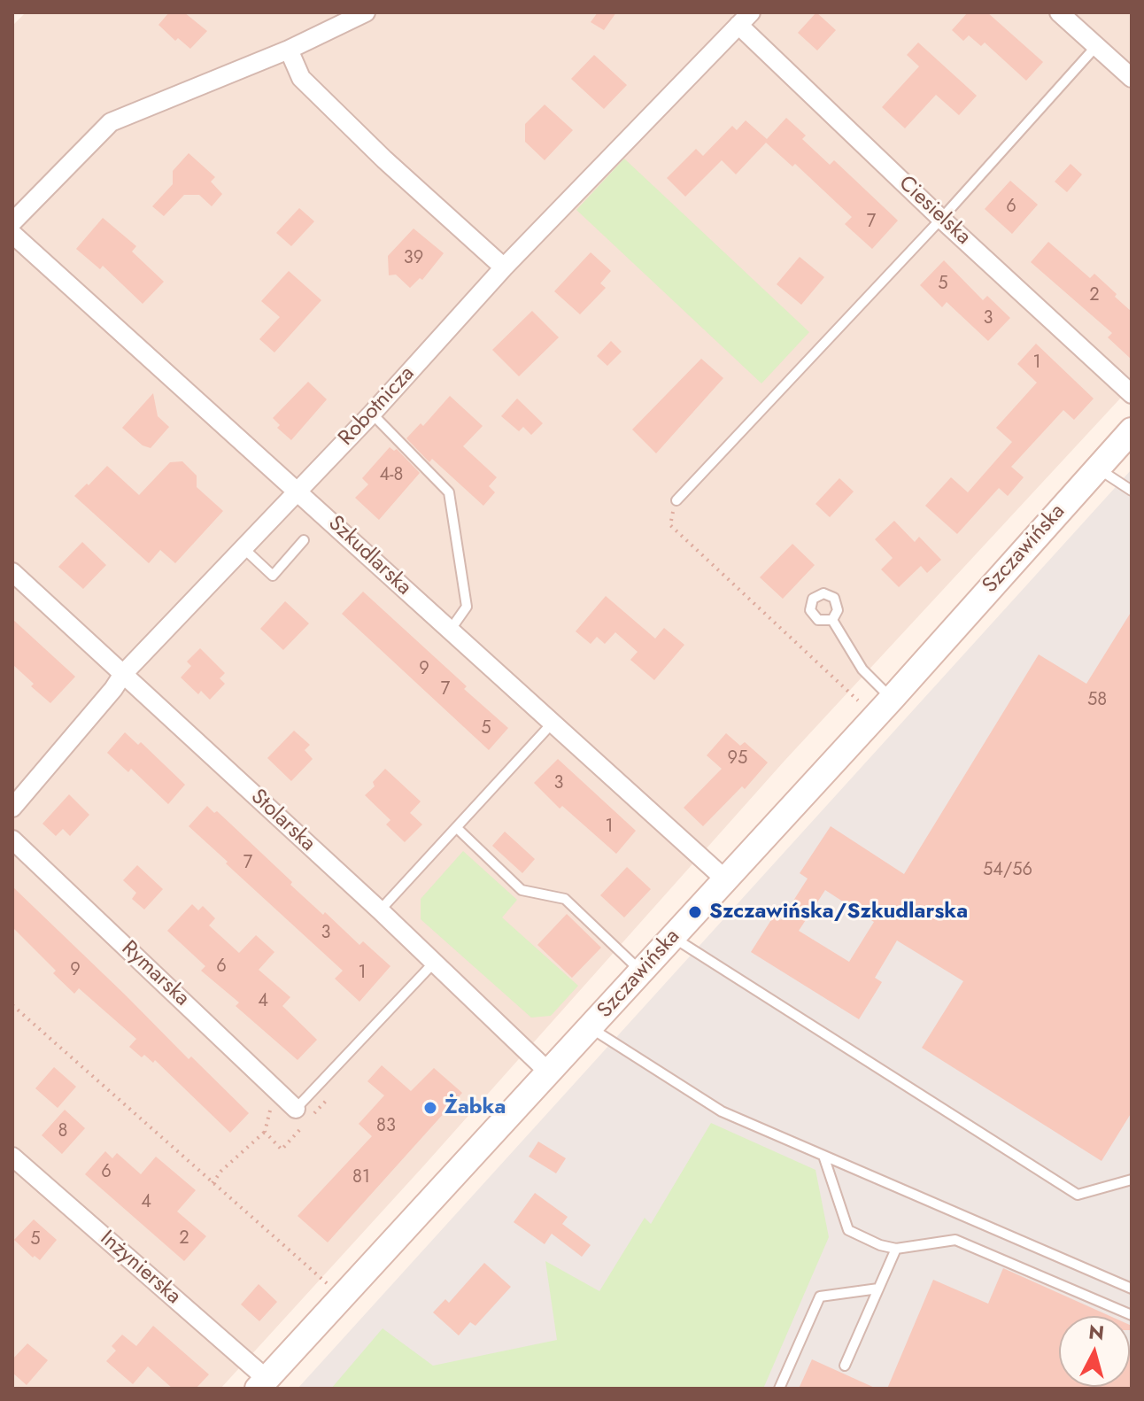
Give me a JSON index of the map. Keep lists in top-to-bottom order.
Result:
{
  "streets": {
    "street": [
      "Ciesielska",
      "Robotnicza",
      "Szczawińska",
      "Szkudlarska",
      "Stolarska",
      "Rymarska",
      "Inżynierska"
    ]
  },
  "crossings": [
    ["Ciesielska", "Robotnicza"],
    ["Robotnicza", "Szkudlarska"],
    ["Robotnicza", "Stolarska"],
    ["Szczawińska", "Szkudlarska"],
    ["Szczawińska", "Stolarska"],
    ["Szczawińska", "Inżynierska"]
  ],
  "places": ["Szczawińska/Szkudlarska", "Żabka"],
  "house_numbers": [
    "6",
    "7",
    "39",
    "5",
    "2",
    "3",
    "1",
    "4-8",
    "9",
    "7",
    "58",
    "5",
    "95",
    "3",
    "1",
    "7",
    "54/56",
    "3",
    "6",
    "9",
    "1",
    "4",
    "83",
    "8",
    "6",
    "81",
    "4",
    "2",
    "5"
  ],
  "north": "top"
}
